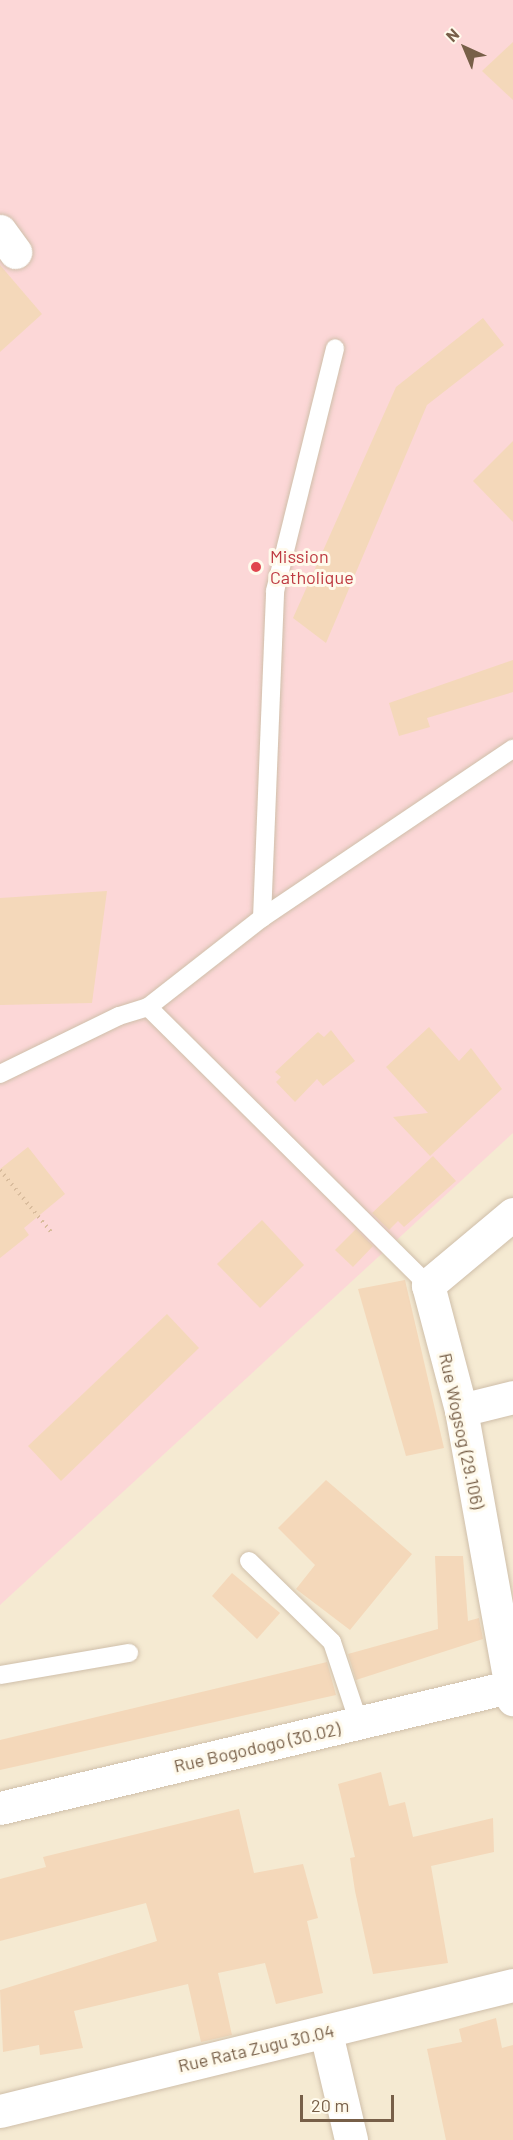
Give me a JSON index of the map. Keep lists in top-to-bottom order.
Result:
{
  "streets": {
    "street": ["Rue Wogsog (29.106)", "Rue Bogodogo (30.02)", "Rue Rata Zugu 30.04"]
  },
  "crossings": [
    ["Rue Wogsog (29.106)", "Rue Bogodogo (30.02)"]
  ],
  "places": ["Mission Catholique"],
  "scale_bar": "20 m",
  "north": "top left"
}
